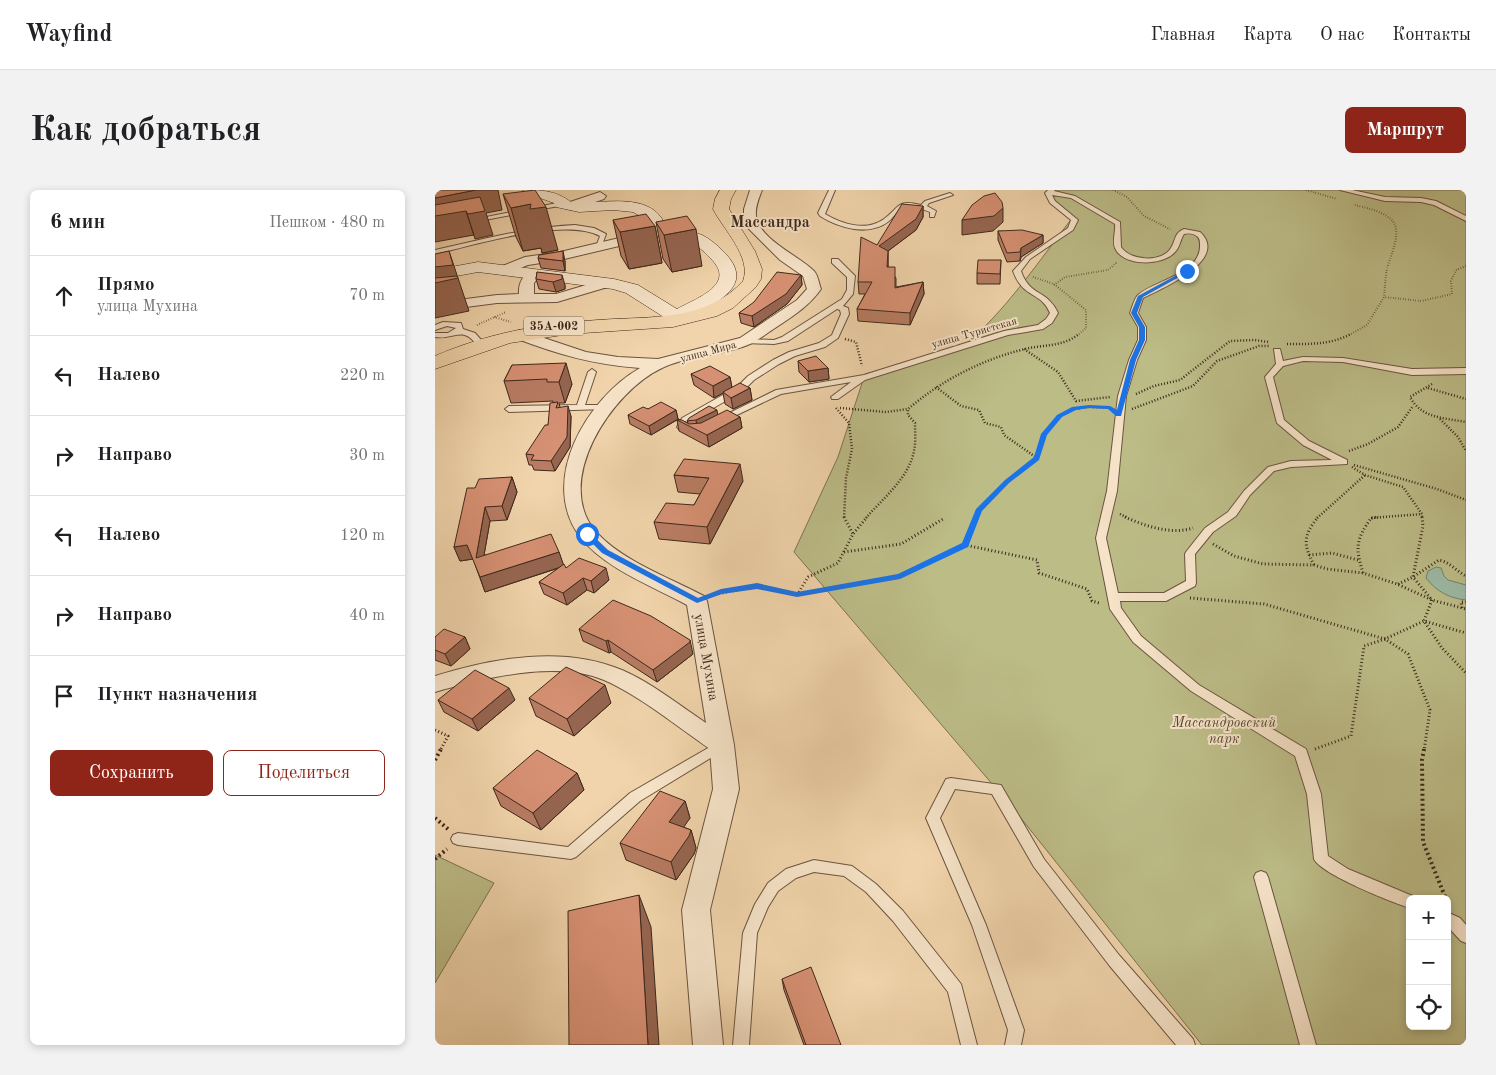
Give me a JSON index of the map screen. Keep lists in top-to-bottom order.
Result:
{
  "streets": {
    "highway": ["35А-002"],
    "street": ["улица Мира", "улица Мухина"],
    "lane": ["улица Туристская"]
  },
  "crossings": [
    ["35А-002", "улица Мира"],
    ["улица Мира", "улица Мухина"]
  ],
  "districts": ["Массандра"],
  "parks": ["Массандровский парк"],
  "page": {
    "header": "Wayfind",
    "nav": [
      "Главная",
      "Карта",
      "О нас",
      "Контакты"
    ],
    "buttons": [
      "Маршрут",
      ["Сохранить", "Поделиться"]
    ],
    "title": "Как добраться",
    "heading": ["6 мин", "Пешком · 480 m"],
    "list": [
      ["Прямо", "улица Мухина", "70 m"],
      ["Налево", "220 m"],
      ["Направо", "30 m"],
      ["Налево", "120 m"],
      ["Направо", "40 m"],
      "Пункт назначения"
    ],
    "map_buttons": ["+", "−"]
  }
}
